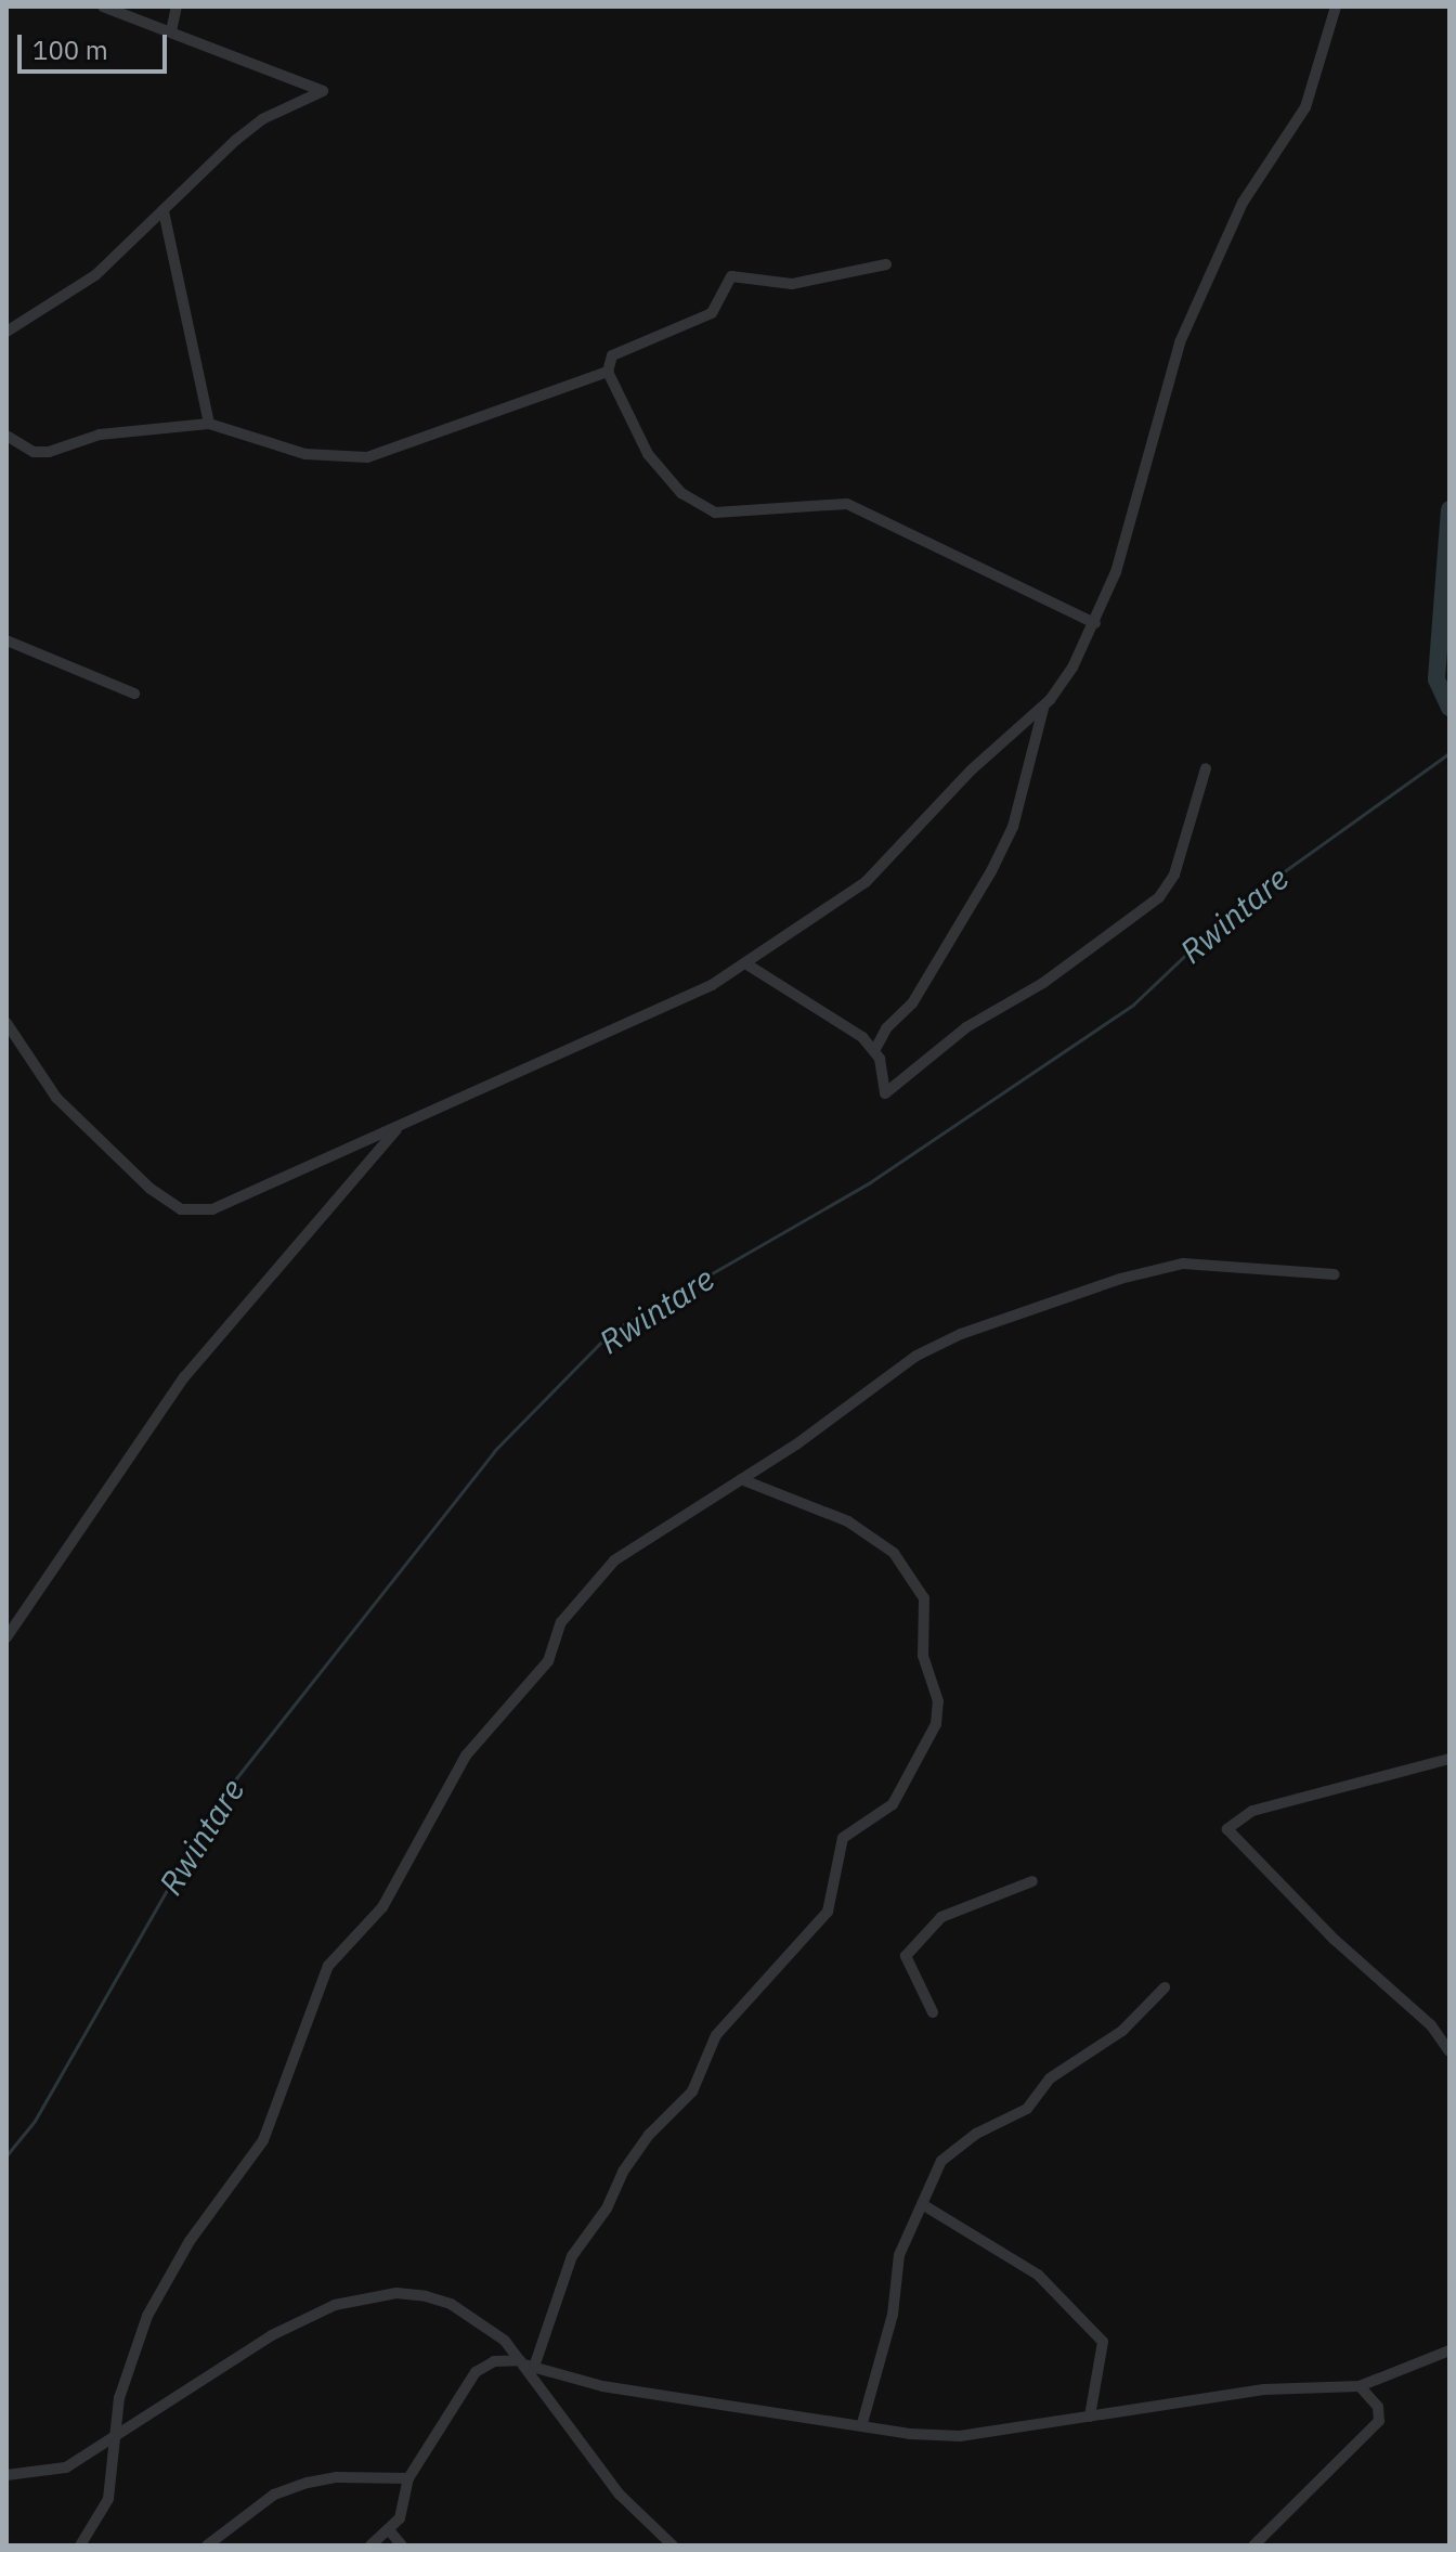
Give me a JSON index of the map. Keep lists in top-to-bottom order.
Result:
{
  "water": ["Rwintare"],
  "scale_bar": "100 m"
}
